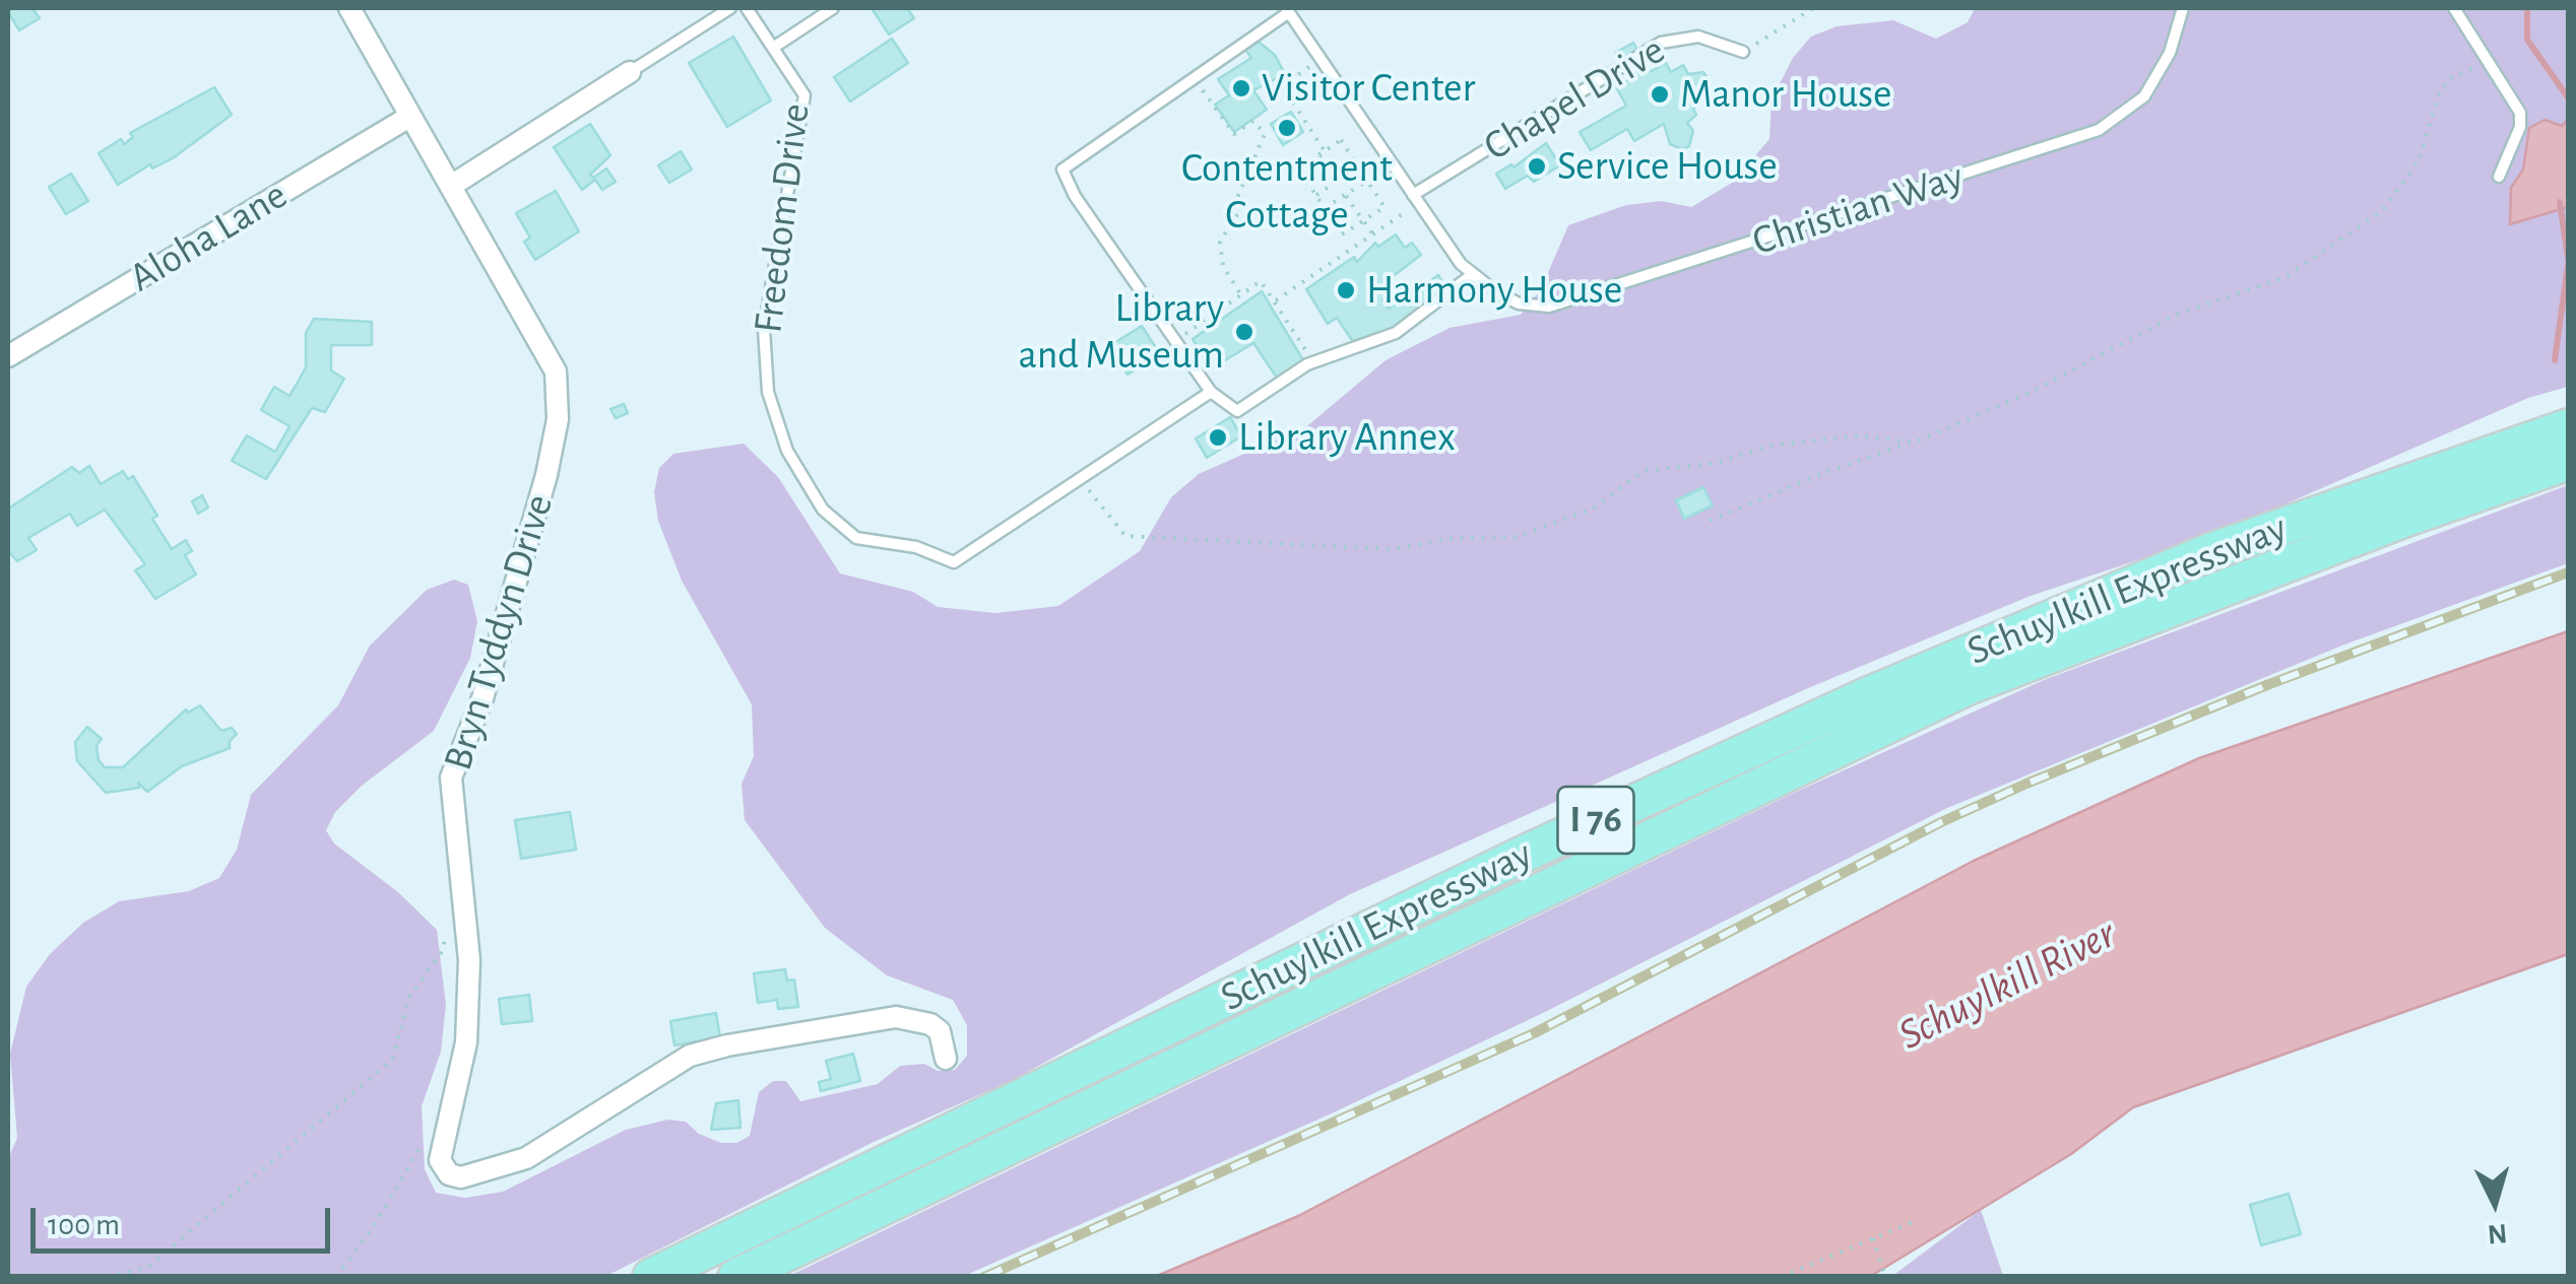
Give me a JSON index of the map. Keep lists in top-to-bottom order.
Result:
{
  "streets": {
    "highway": ["Schuylkill Expressway", "I 76"],
    "street": ["Aloha Lane", "Bryn Tyddyn Drive"],
    "lane": ["Chapel Drive", "Christian Way", "Freedom Drive"]
  },
  "crossings": [
    ["Chapel Drive", "Christian Way"],
    ["Aloha Lane", "Bryn Tyddyn Drive"]
  ],
  "water": ["Schuylkill River"],
  "places": [
    "Visitor Center",
    "Manor House",
    "Contentment Cottage",
    "Service House",
    "Harmony House",
    "Library and Museum",
    "Library Annex"
  ],
  "scale_bar": "100 m",
  "north": "bottom"
}
